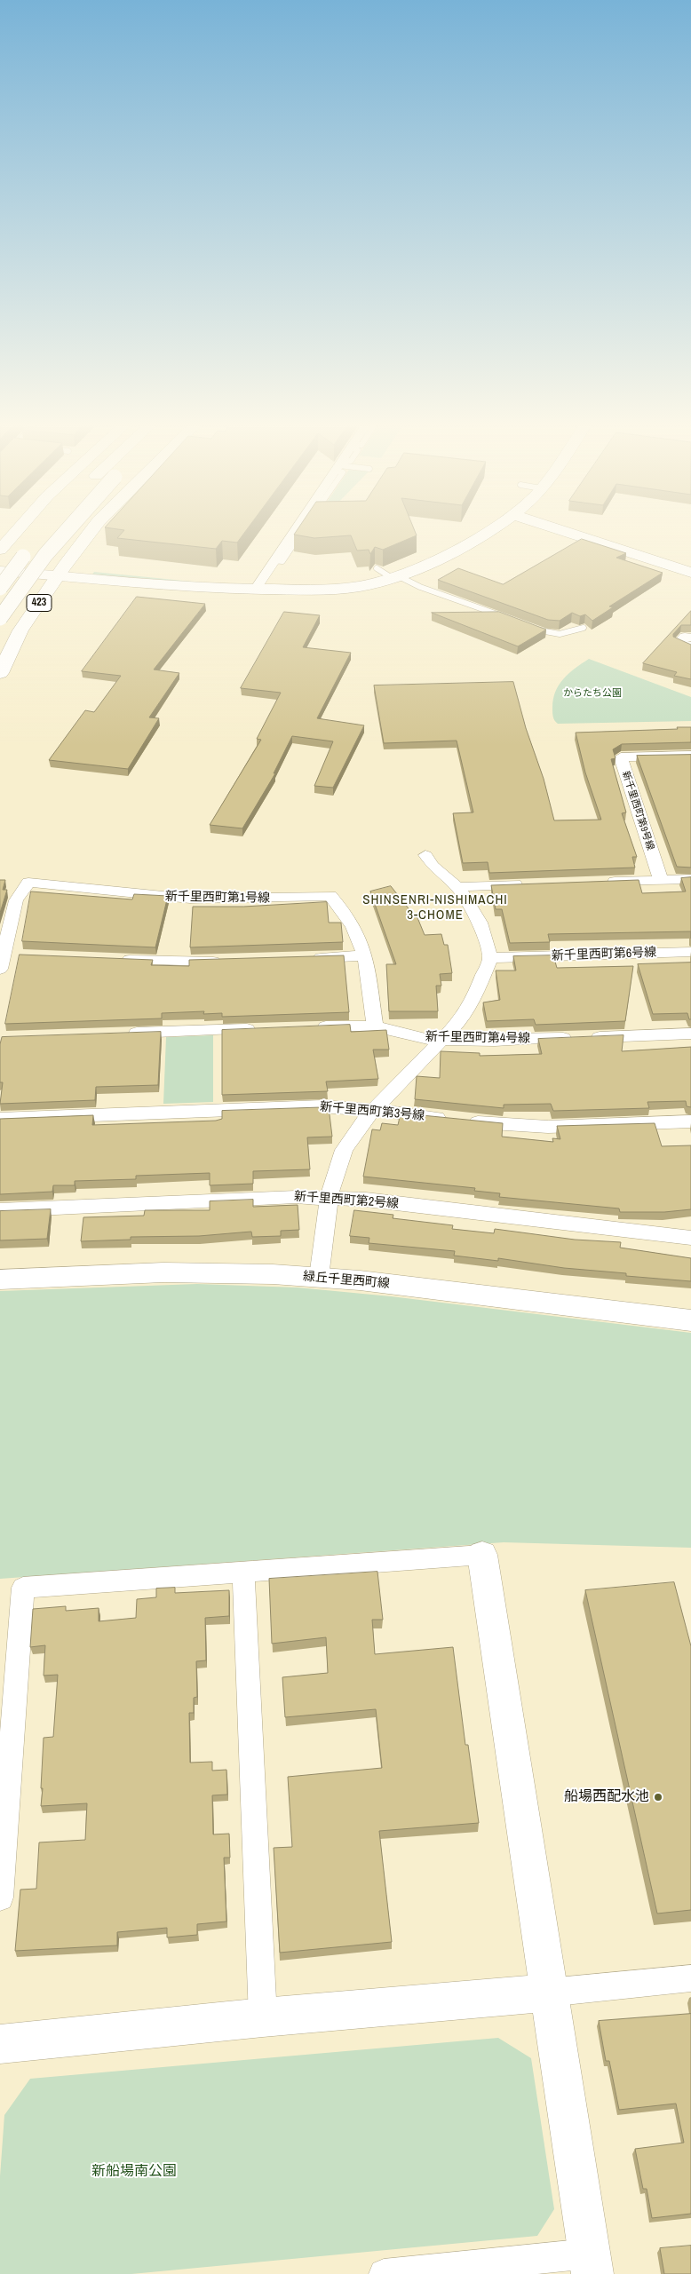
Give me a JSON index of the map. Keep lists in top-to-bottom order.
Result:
{
  "streets": {
    "main road": ["423", "緑丘千里西町線"],
    "street": [
      "新千里西町第9号線",
      "新千里西町第1号線",
      "新千里西町第6号線",
      "新千里西町第4号線",
      "新千里西町第3号線",
      "新千里西町第2号線"
    ]
  },
  "crossings": [
    ["新千里西町第1号線", "新千里西町第4号線"]
  ],
  "districts": ["SHINSENRI-NISHIMACHI 3-CHOME"],
  "parks": ["からたち公園", "新船場南公園"],
  "places": ["船場西配水池"]
}
